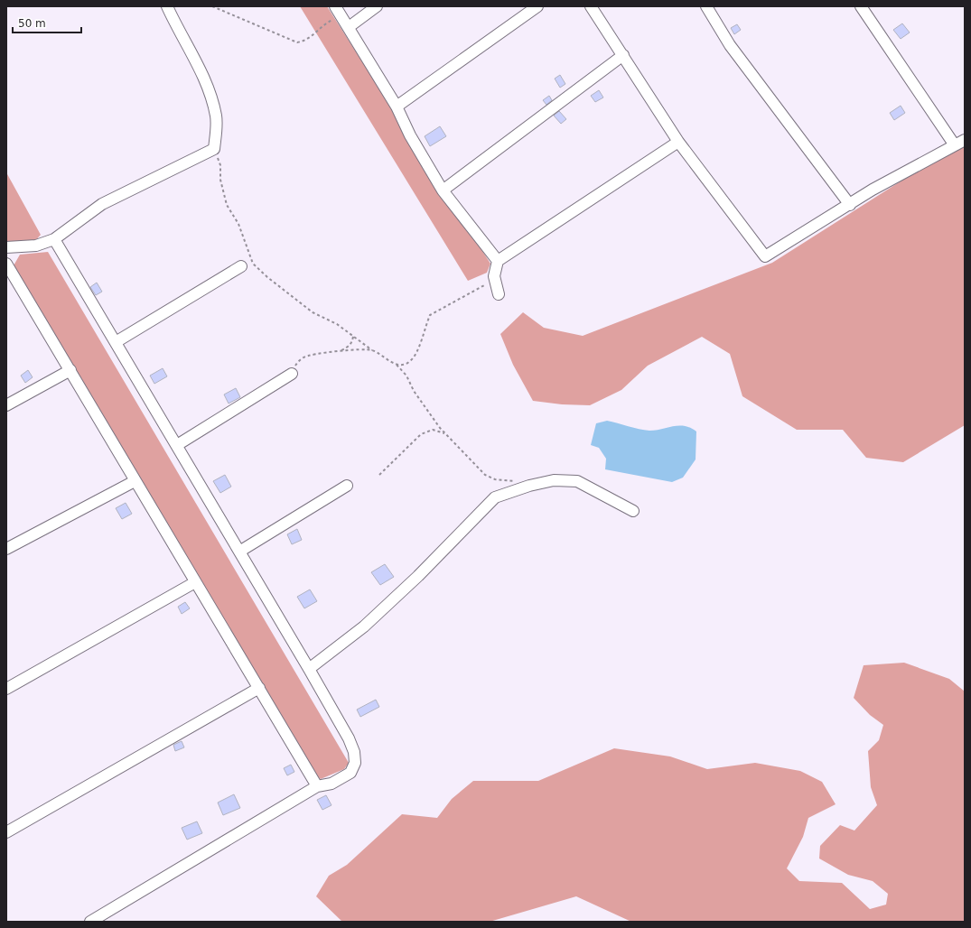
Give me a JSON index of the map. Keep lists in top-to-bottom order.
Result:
{
  "scale_bar": "50 m"
}
